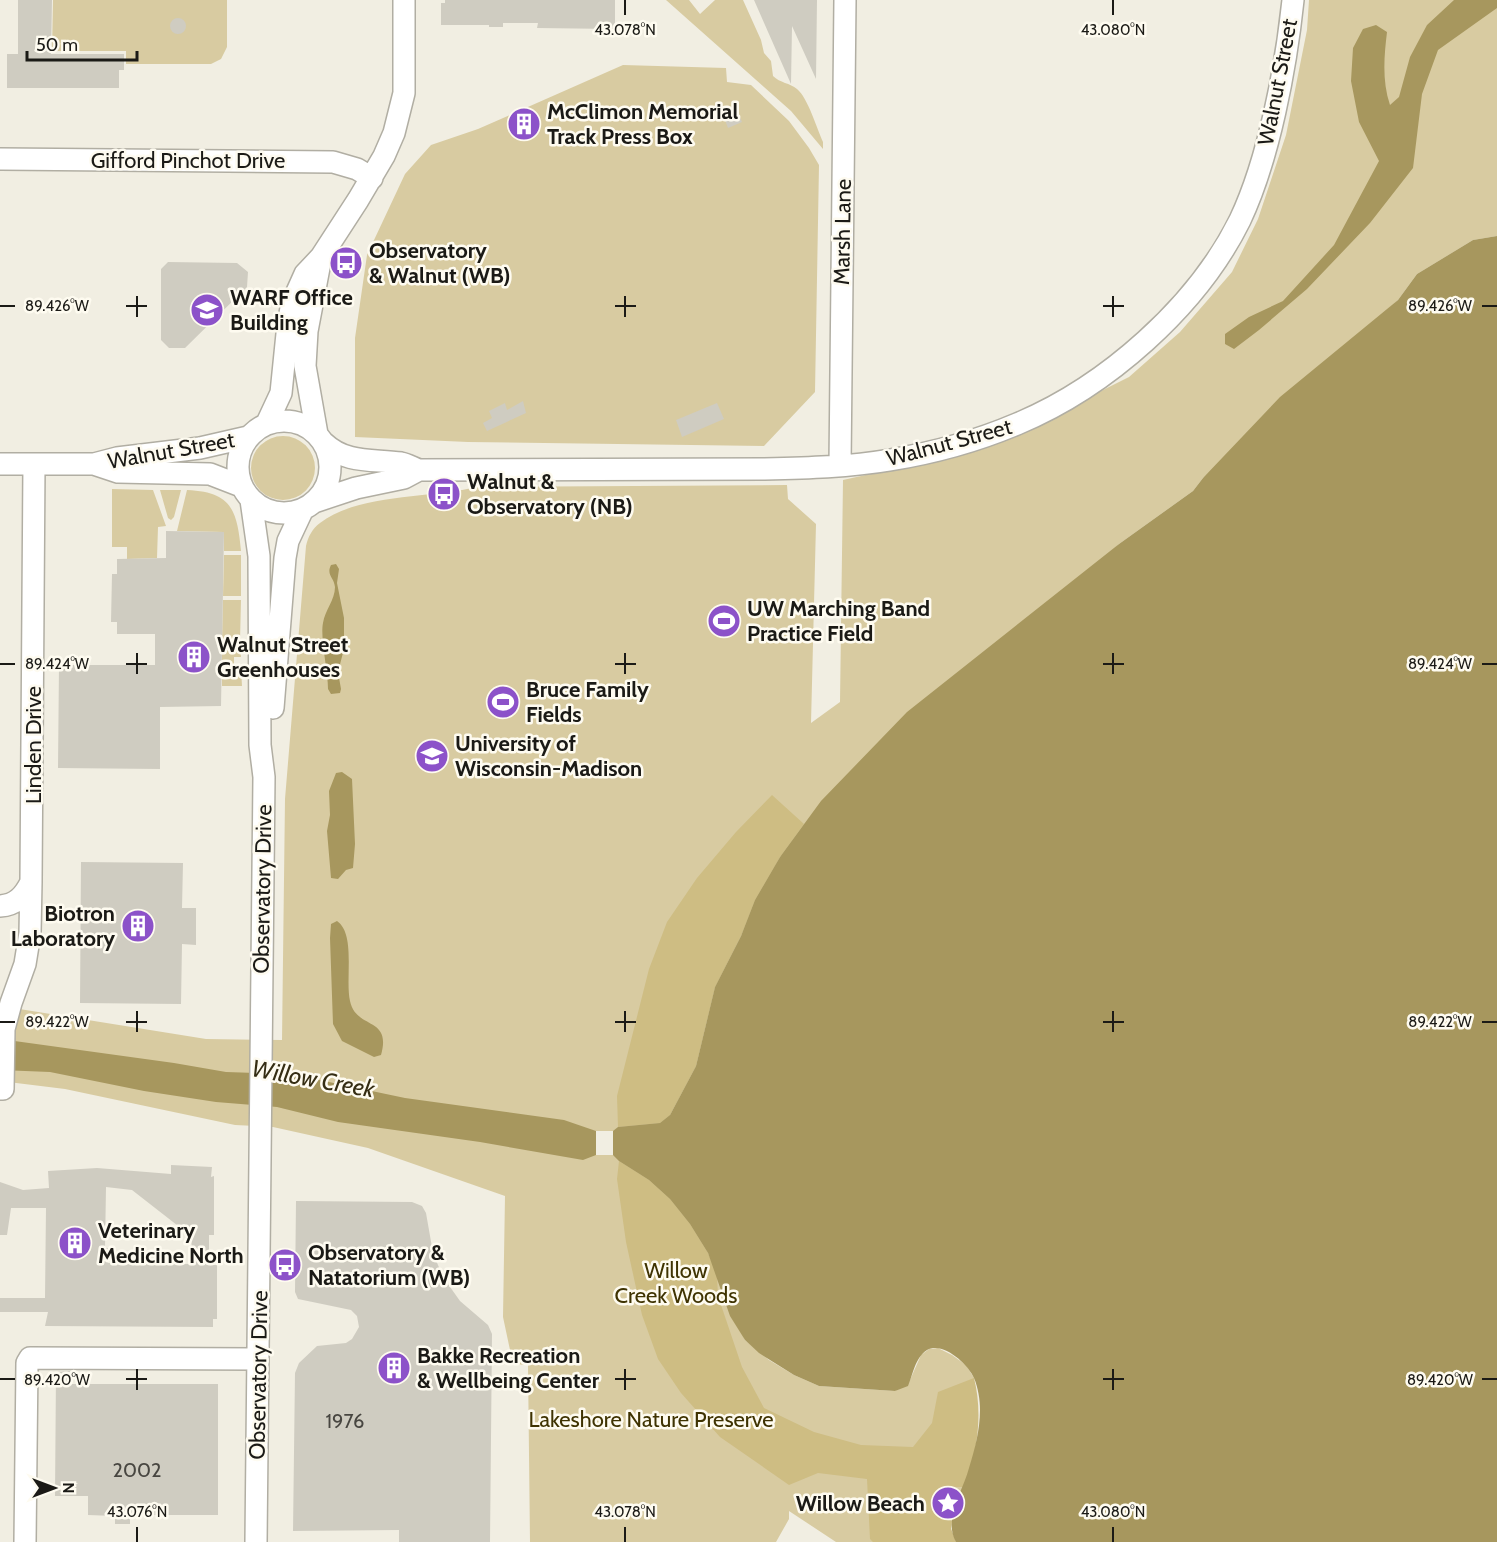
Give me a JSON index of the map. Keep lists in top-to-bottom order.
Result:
{
  "streets": {
    "street": [
      "Walnut Street",
      "Gifford Pinchot Drive",
      "Marsh Lane",
      "Linden Drive",
      "Observatory Drive"
    ]
  },
  "crossings": [
    ["Walnut Street", "Marsh Lane"],
    ["Walnut Street", "Linden Drive"],
    ["Walnut Street", "Observatory Drive"]
  ],
  "water": ["Willow Creek"],
  "parks": ["Willow Creek Woods", "Lakeshore Nature Preserve"],
  "places": {
    "building": [
      "McClimon Memorial Track Press Box",
      "Walnut Street Greenhouses",
      "Biotron Laboratory",
      "Veterinary Medicine North",
      "Bakke Recreation & Wellbeing Center"
    ],
    "bus stop": ["Observatory & Walnut (WB)", "Walnut & Observatory (NB)", "Observatory & Natatorium (WB)"],
    "school or university": ["WARF Office Building", "University of Wisconsin-Madison"],
    "sports": ["UW Marching Band Practice Field", "Bruce Family Fields"],
    "place": ["Willow Beach"]
  },
  "house_numbers": ["1976", "2002"],
  "scale_bar": "50 m",
  "north": "right",
  "coordinates": [
    "43.078°N",
    "43.080°N",
    "89.426°W",
    "89.424°W",
    "89.422°W",
    "89.420°W",
    "43.076°N"
  ]
}
